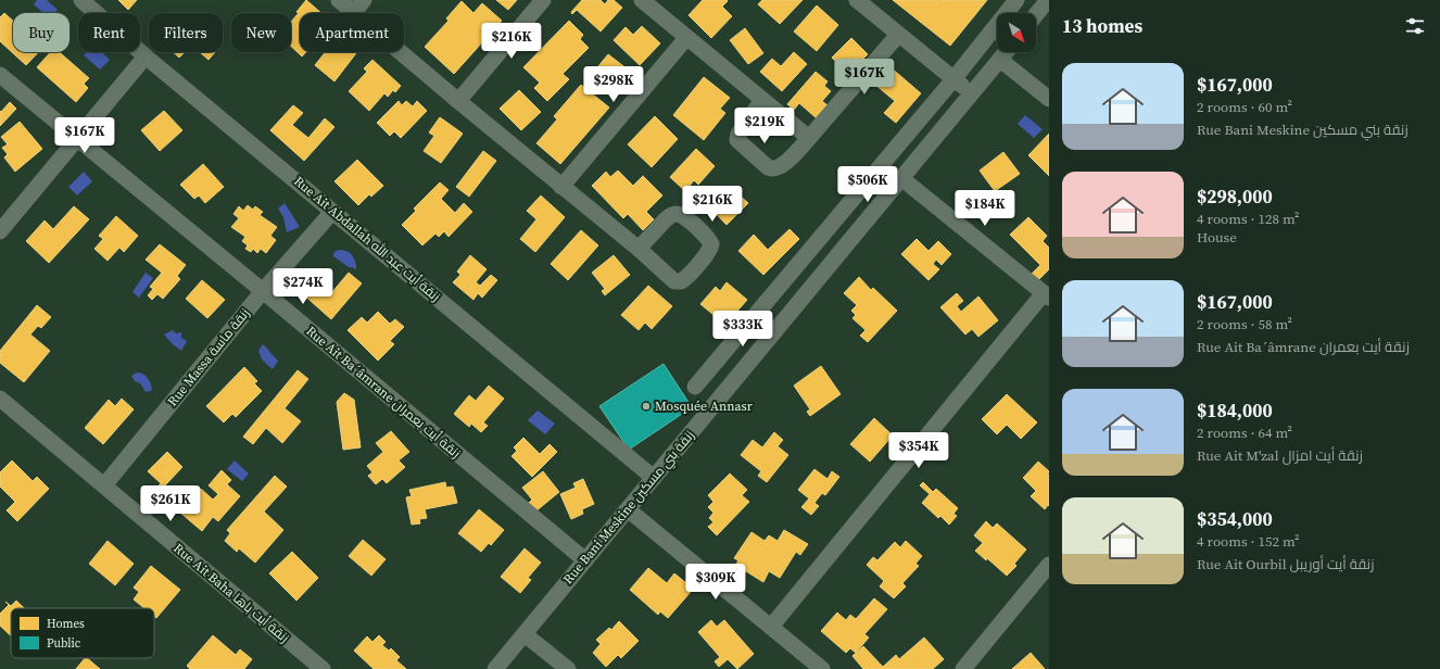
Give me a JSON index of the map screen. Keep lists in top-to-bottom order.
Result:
{
  "streets": {
    "street": [
      "Rue Ait Abdallah زنقة أيت عبد الله",
      "Rue Massa زنقة ماسة",
      "Rue Ait Ba´âmrane زنقة أيت بعمران",
      "Rue Bani Meskine زنقة بني مسكين",
      "Rue Ait Baha زنقة أيت باها"
    ]
  },
  "crossings": [
    ["Rue Ait Abdallah زنقة أيت عبد الله", "Rue Massa زنقة ماسة"],
    ["Rue Ait Abdallah زنقة أيت عبد الله", "Rue Bani Meskine زنقة بني مسكين"],
    ["Rue Massa زنقة ماسة", "Rue Ait Ba´âmrane زنقة أيت بعمران"],
    ["Rue Massa زنقة ماسة", "Rue Ait Baha زنقة أيت باها"],
    ["Rue Ait Ba´âmrane زنقة أيت بعمران", "Rue Bani Meskine زنقة بني مسكين"]
  ],
  "places": ["Mosquée Annasr"],
  "legend": ["Homes", "Public"],
  "north": "bottom right",
  "page": {
    "heading": "13 homes",
    "chip": [
      "Buy",
      "Rent",
      "Filters",
      "New",
      "Apartment"
    ],
    "price": [
      "$216K",
      "$167K",
      "$298K",
      "$219K",
      "$167K",
      "$506K",
      "$216K",
      "$184K",
      "$274K",
      "$333K",
      "$354K",
      "$261K",
      "$309K"
    ],
    "list": [
      {
        "name": "$167,000",
        "note": "2 rooms · 60 m² · Rue Bani Meskine زنقة بني مسكين"
      },
      {
        "name": "$298,000",
        "note": "4 rooms · 128 m² · House"
      },
      {
        "name": "$167,000",
        "note": "2 rooms · 58 m² · Rue Ait Ba´âmrane زنقة أيت بعمران"
      },
      {
        "name": "$184,000",
        "note": "2 rooms · 64 m² · Rue Ait M'zal زنقة أيت امزال"
      },
      {
        "name": "$354,000",
        "note": "4 rooms · 152 m² · Rue Ait Ourbil زنقة أيت أوريبل"
      }
    ]
  }
}
